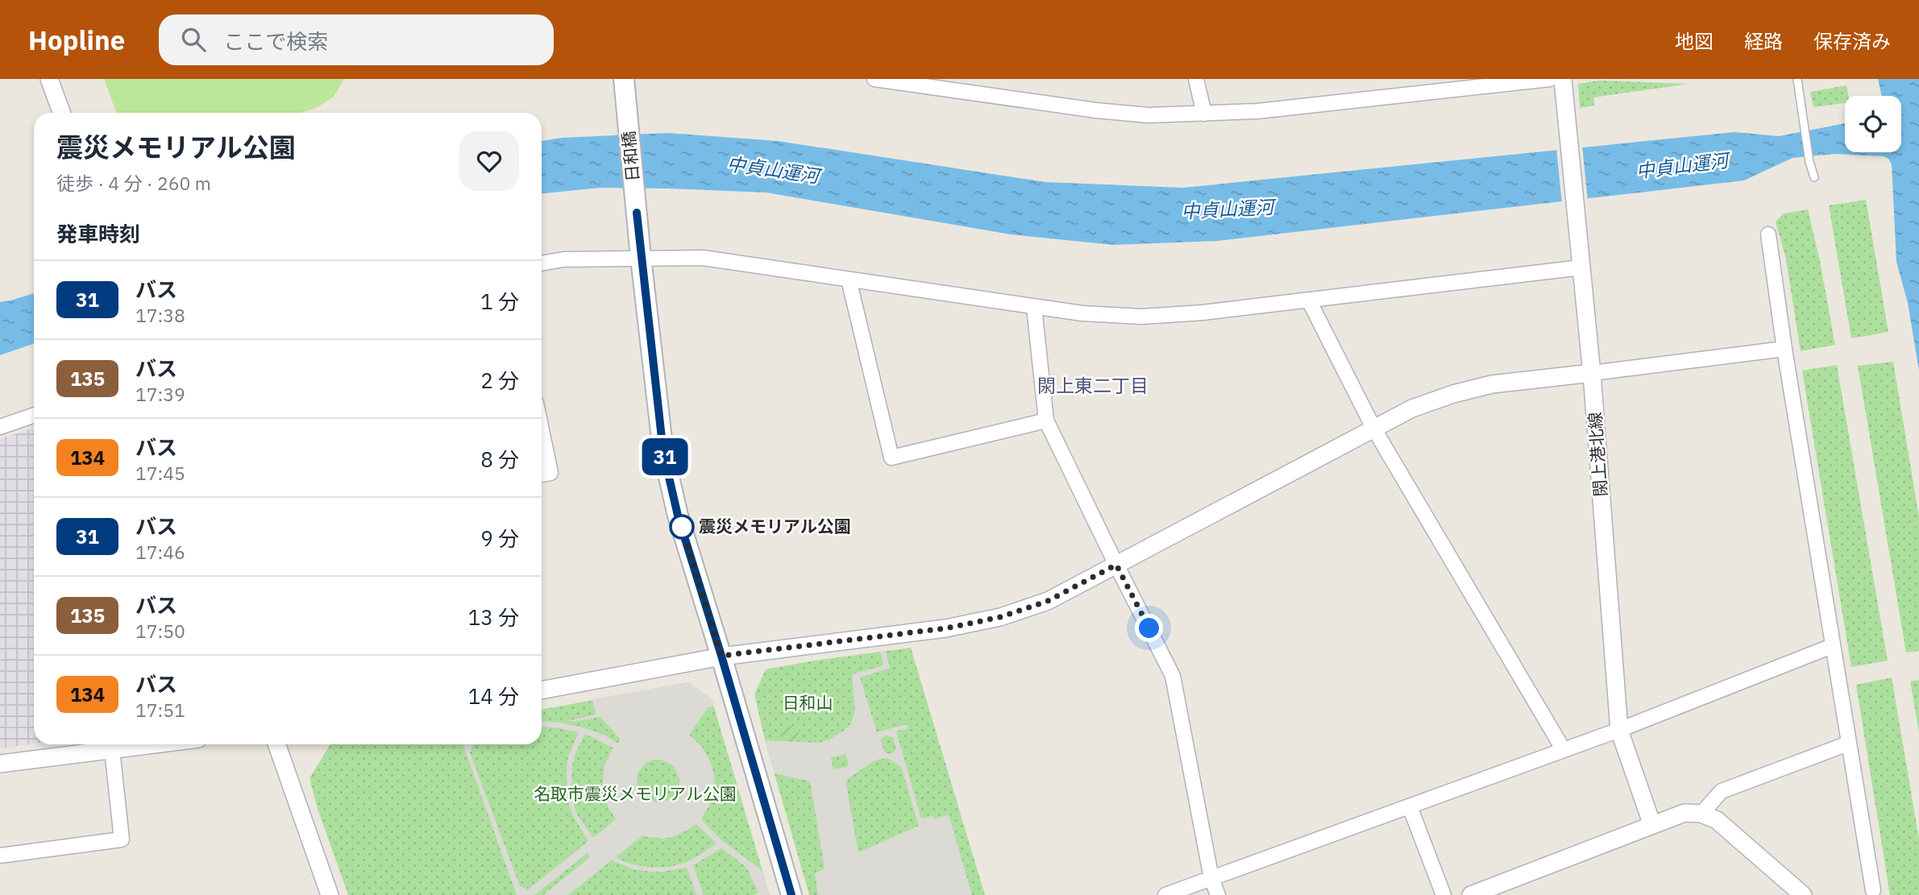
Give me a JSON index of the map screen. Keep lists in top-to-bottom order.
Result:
{
  "streets": {
    "main road": ["日和橋"],
    "street": ["閖上港北線"]
  },
  "districts": ["閖上東二丁目"],
  "water": ["中貞山運河"],
  "parks": ["日和山", "名取市震災メモリアル公園"],
  "places": ["震災メモリアル公園"],
  "lines": ["bus line 31"],
  "page": {
    "header": "Hopline",
    "search": "ここで検索",
    "nav": ["地図", "経路", "保存済み"],
    "on_map": "31",
    "heading": [
      ["震災メモリアル公園", "徒歩 · 4 分 · 260 m"],
      "発車時刻"
    ],
    "list": [
      {
        "mark": "31",
        "name": "バス",
        "note": "17:38",
        "value": "1 分"
      },
      {
        "mark": "135",
        "name": "バス",
        "note": "17:39",
        "value": "2 分"
      },
      {
        "mark": "134",
        "name": "バス",
        "note": "17:45",
        "value": "8 分"
      },
      {
        "mark": "31",
        "name": "バス",
        "note": "17:46",
        "value": "9 分"
      },
      {
        "mark": "135",
        "name": "バス",
        "note": "17:50",
        "value": "13 分"
      },
      {
        "mark": "134",
        "name": "バス",
        "note": "17:51",
        "value": "14 分"
      }
    ]
  }
}
